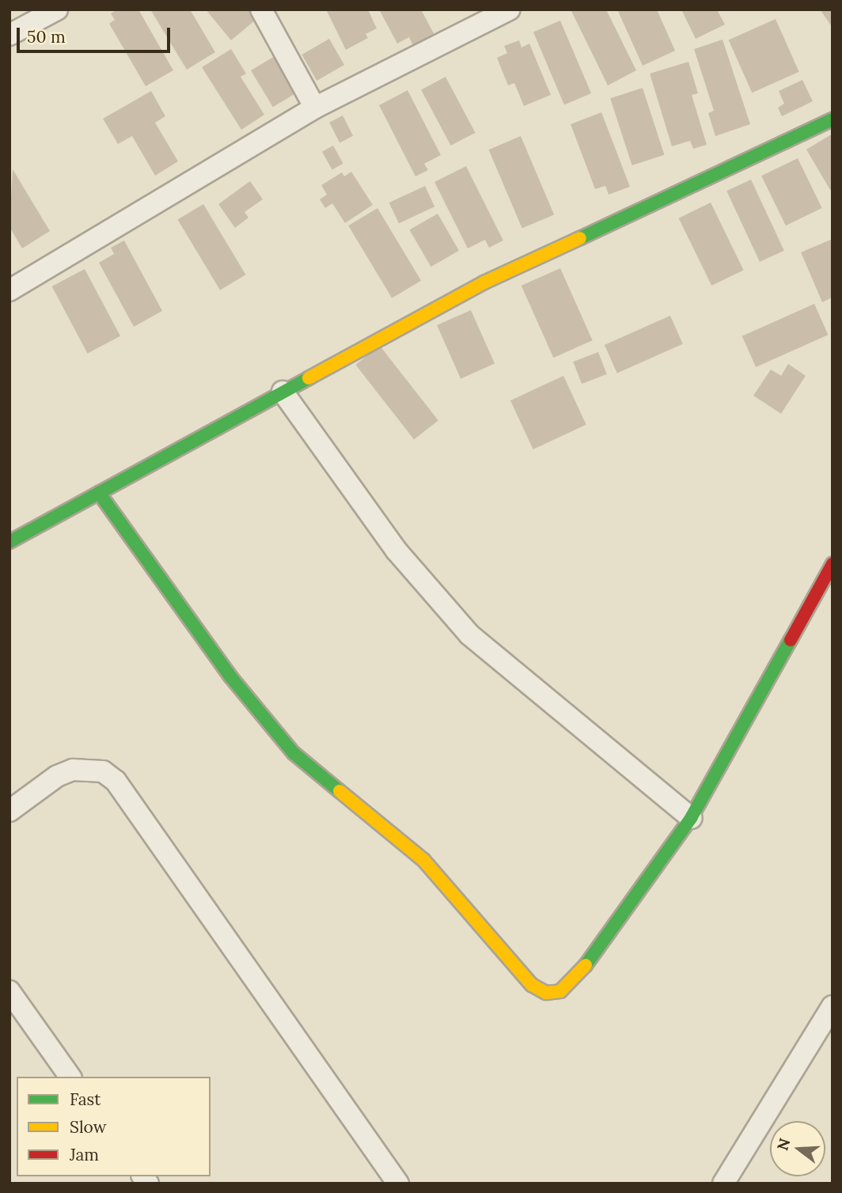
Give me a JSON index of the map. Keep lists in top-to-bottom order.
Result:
{
  "legend": ["Fast", "Slow", "Jam"],
  "scale_bar": "50 m",
  "north": "left"
}
